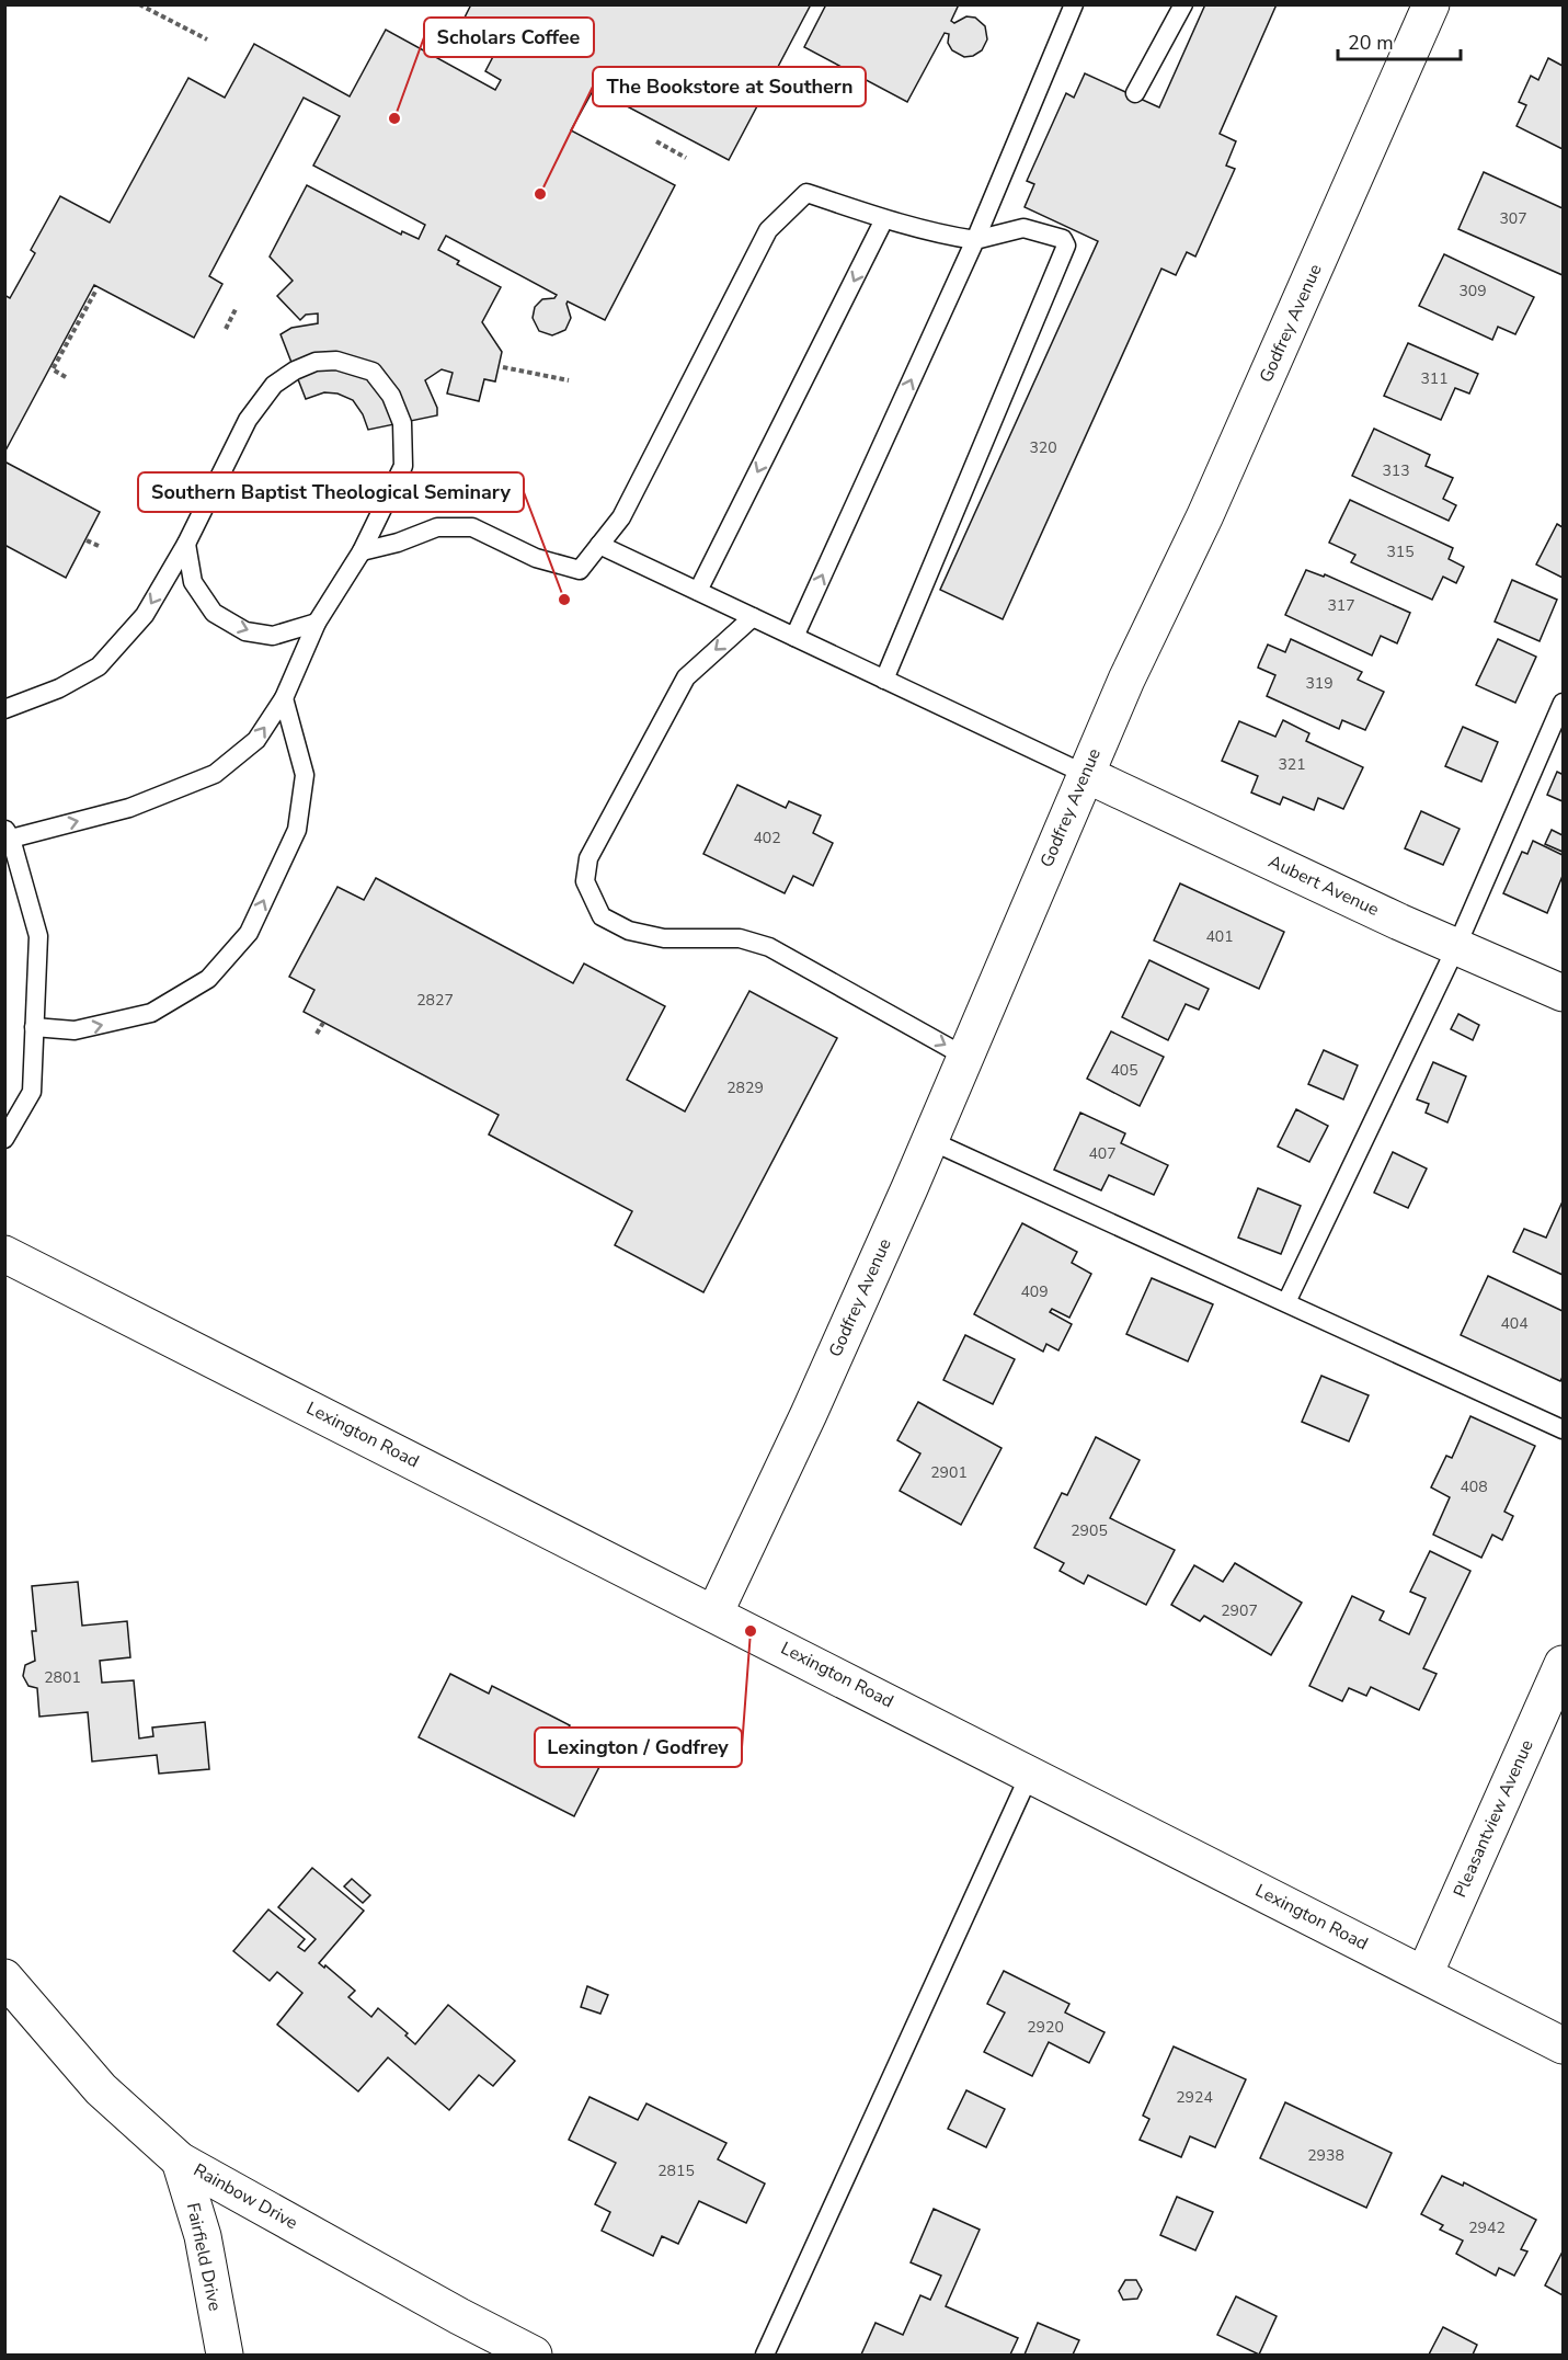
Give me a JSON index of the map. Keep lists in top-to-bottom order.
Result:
{
  "streets": {
    "street": [
      "Godfrey Avenue",
      "Aubert Avenue",
      "Lexington Road",
      "Pleasantview Avenue",
      "Rainbow Drive",
      "Fairfield Drive"
    ]
  },
  "crossings": [
    ["Godfrey Avenue", "Aubert Avenue"],
    ["Godfrey Avenue", "Lexington Road"],
    ["Lexington Road", "Pleasantview Avenue"],
    ["Rainbow Drive", "Fairfield Drive"]
  ],
  "places": [
    "Scholars Coffee",
    "The Bookstore at Southern",
    "Southern Baptist Theological Seminary",
    "Lexington / Godfrey"
  ],
  "house_numbers": [
    "307",
    "309",
    "311",
    "320",
    "313",
    "315",
    "317",
    "319",
    "321",
    "402",
    "401",
    "2827",
    "405",
    "2829",
    "407",
    "409",
    "404",
    "2901",
    "408",
    "2905",
    "2907",
    "2801",
    "2920",
    "2924",
    "2938",
    "2815",
    "2942"
  ],
  "scale_bar": "20 m"
}
